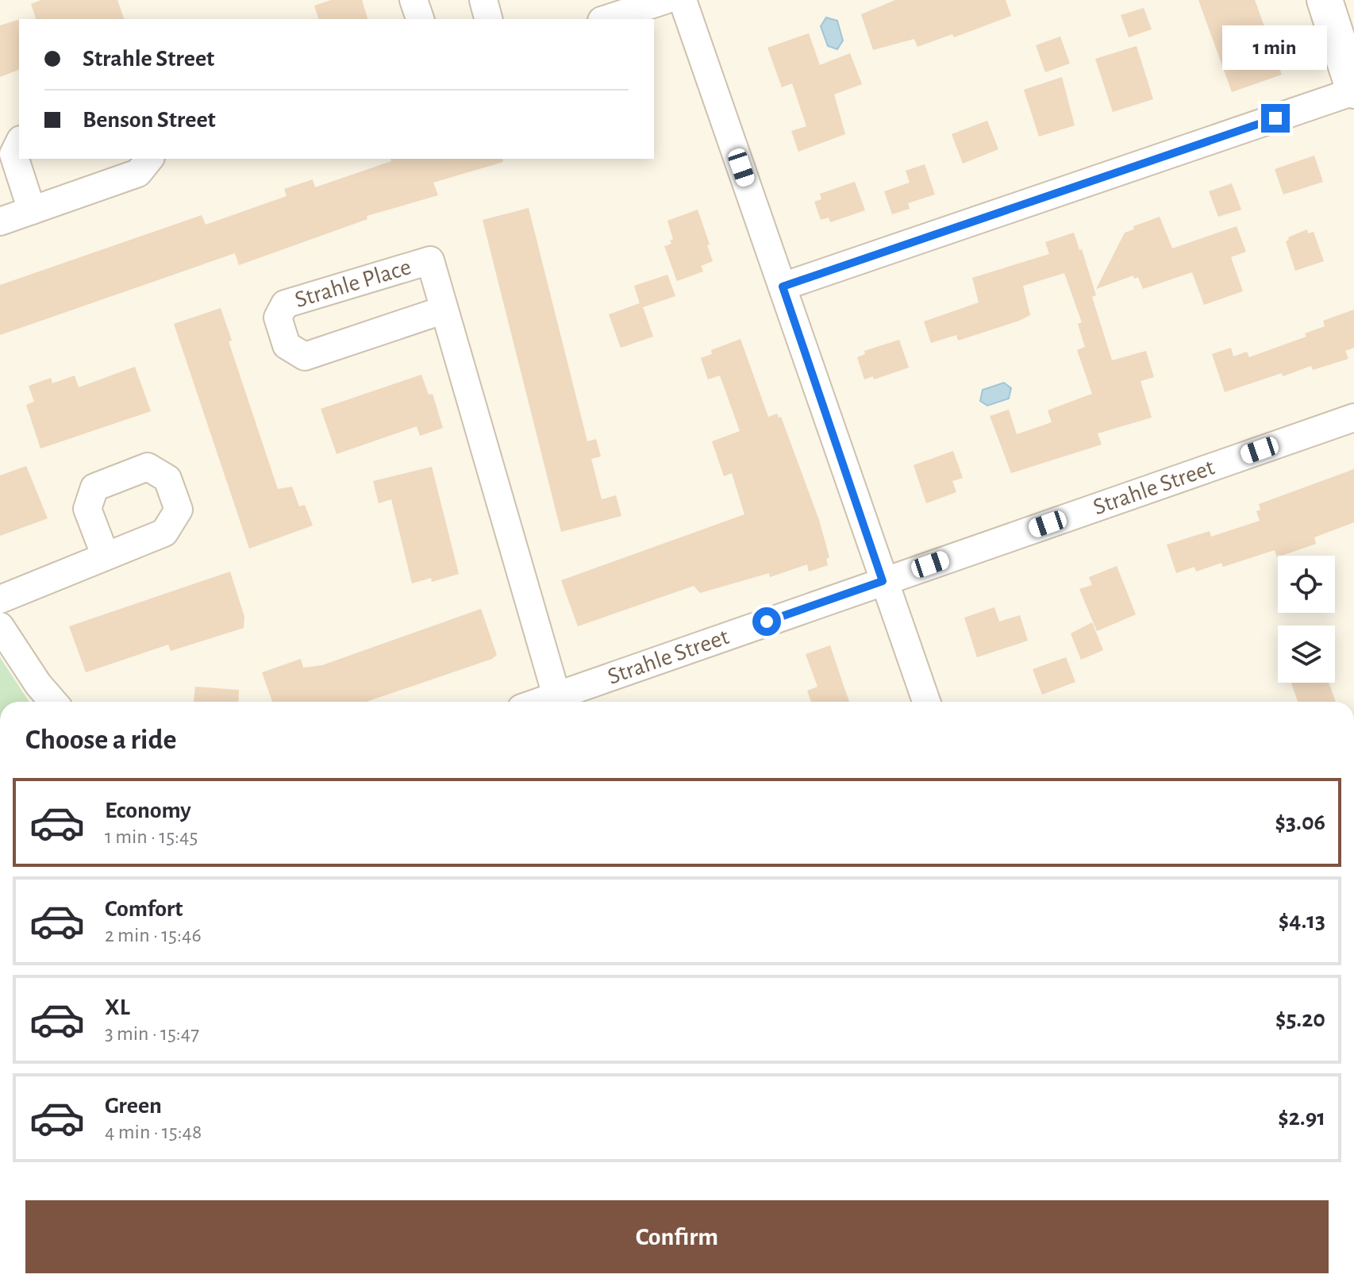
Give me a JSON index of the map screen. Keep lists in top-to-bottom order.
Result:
{
  "streets": {
    "street": ["Strahle Place", "Strahle Street"]
  },
  "crossings": [
    ["Strahle Place", "Strahle Street"]
  ],
  "page": {
    "banner": ["Strahle Street", "Benson Street"],
    "bubble": "1 min",
    "heading": "Choose a ride",
    "list": [
      {
        "name": "Economy",
        "note": "1 min · 15:45",
        "value": "$3.06"
      },
      {
        "name": "Comfort",
        "note": "2 min · 15:46",
        "value": "$4.13"
      },
      {
        "name": "XL",
        "note": "3 min · 15:47",
        "value": "$5.20"
      },
      {
        "name": "Green",
        "note": "4 min · 15:48",
        "value": "$2.91"
      }
    ],
    "buttons": "Confirm"
  }
}
